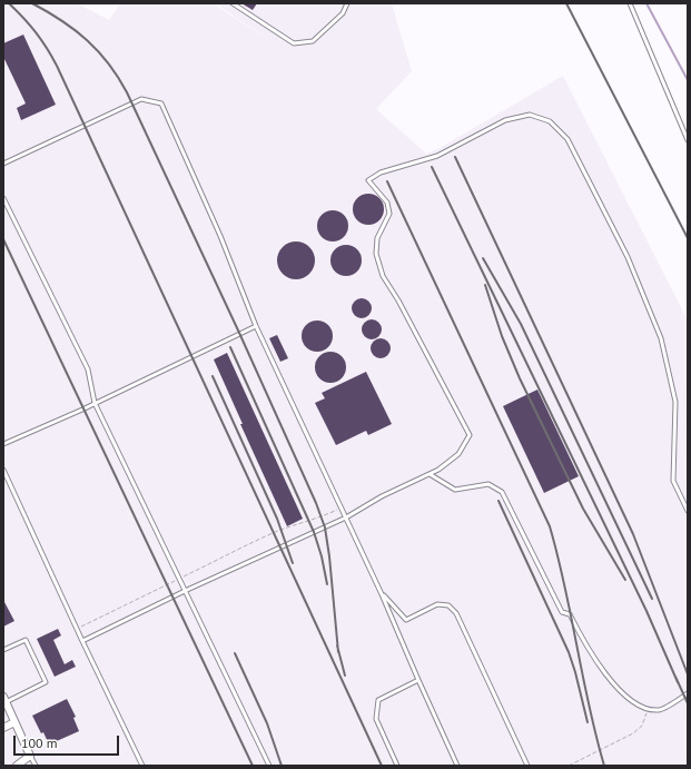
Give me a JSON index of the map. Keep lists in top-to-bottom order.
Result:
{
  "scale_bar": "100 m"
}
